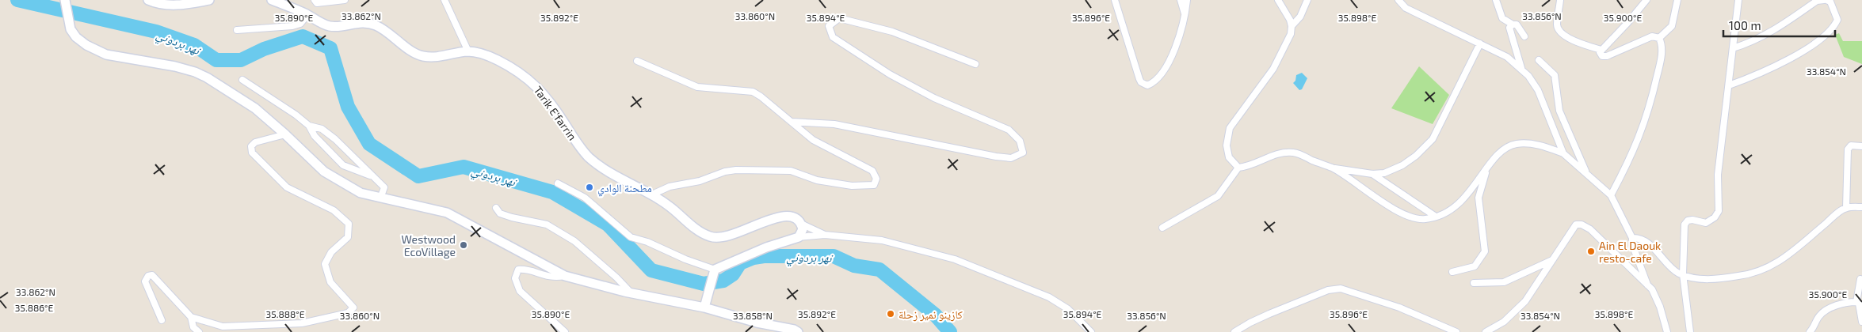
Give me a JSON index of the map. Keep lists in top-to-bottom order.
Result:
{
  "streets": {
    "street": ["Tarik E'farrin"]
  },
  "water": ["نهر بردوني"],
  "places": [
    "مطحنة الوادي",
    "Westwood EcoVillage",
    "Ain El Daouk resto-cafe",
    "كازينو نمير زحلة"
  ],
  "scale_bar": "100 m",
  "coordinates": [
    "33.862°N",
    "33.860°N",
    "33.856°N",
    "35.896°E",
    "35.898°E",
    "35.890°E",
    "35.892°E",
    "35.894°E",
    "35.900°E",
    "33.854°N",
    "35.886°E",
    "35.888°E",
    "33.858°N"
  ]
}
